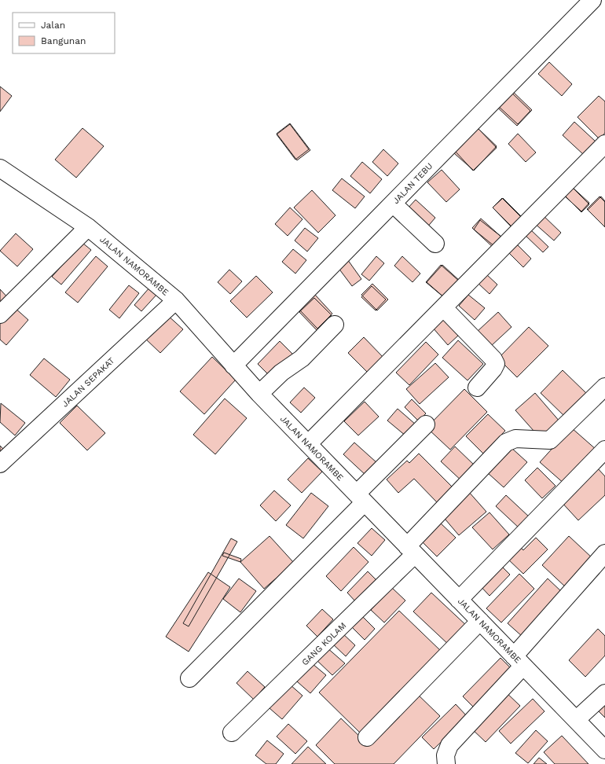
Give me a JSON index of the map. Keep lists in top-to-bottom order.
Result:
{
  "streets": {
    "street": [
      "JALAN TEBU",
      "JALAN NAMORAMBE",
      "JALAN SEPAKAT",
      "GANG KOLAM"
    ]
  },
  "crossings": [
    ["JALAN TEBU", "JALAN NAMORAMBE"],
    ["JALAN NAMORAMBE", "JALAN SEPAKAT"],
    ["JALAN NAMORAMBE", "GANG KOLAM"]
  ],
  "legend": ["Jalan", "Bangunan"]
}
